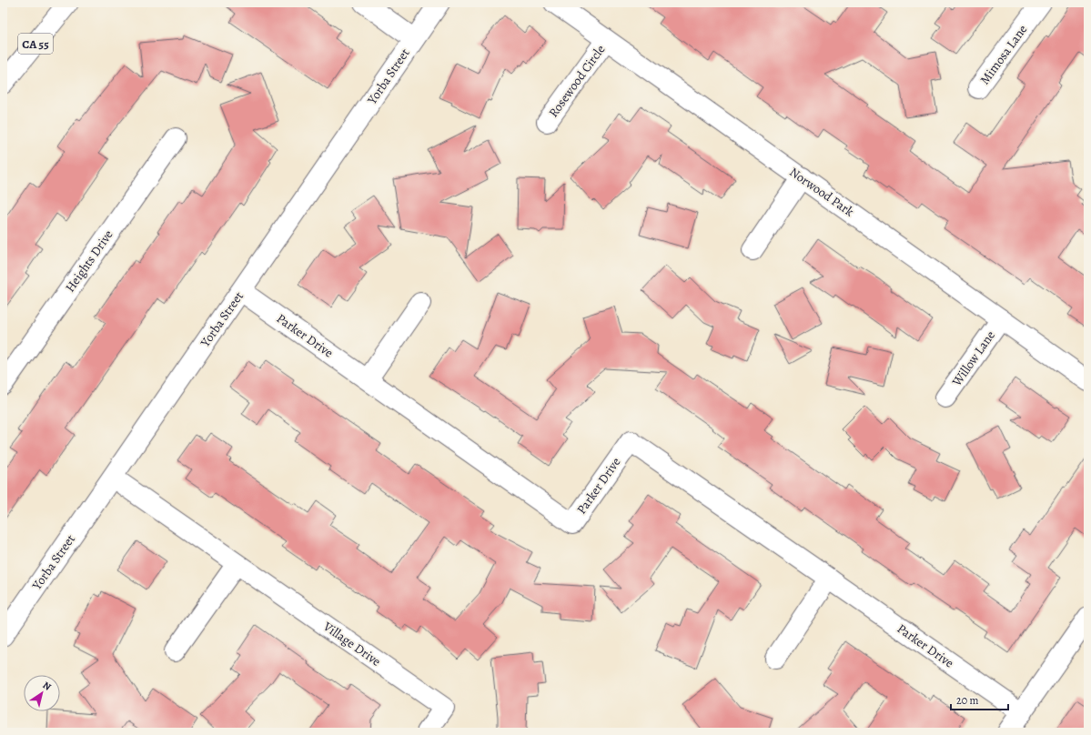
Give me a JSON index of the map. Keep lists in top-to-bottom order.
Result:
{
  "streets": {
    "main road": [
      "CA 55",
      "Mimosa Lane",
      "Yorba Street",
      "Rosewood Circle",
      "Norwood Park",
      "Heights Drive",
      "Parker Drive",
      "Willow Lane",
      "Village Drive"
    ]
  },
  "crossings": [
    ["Yorba Street", "Parker Drive"],
    ["Yorba Street", "Village Drive"],
    ["Rosewood Circle", "Norwood Park"],
    ["Norwood Park", "Willow Lane"]
  ],
  "scale_bar": "20 m",
  "north": "top right"
}
